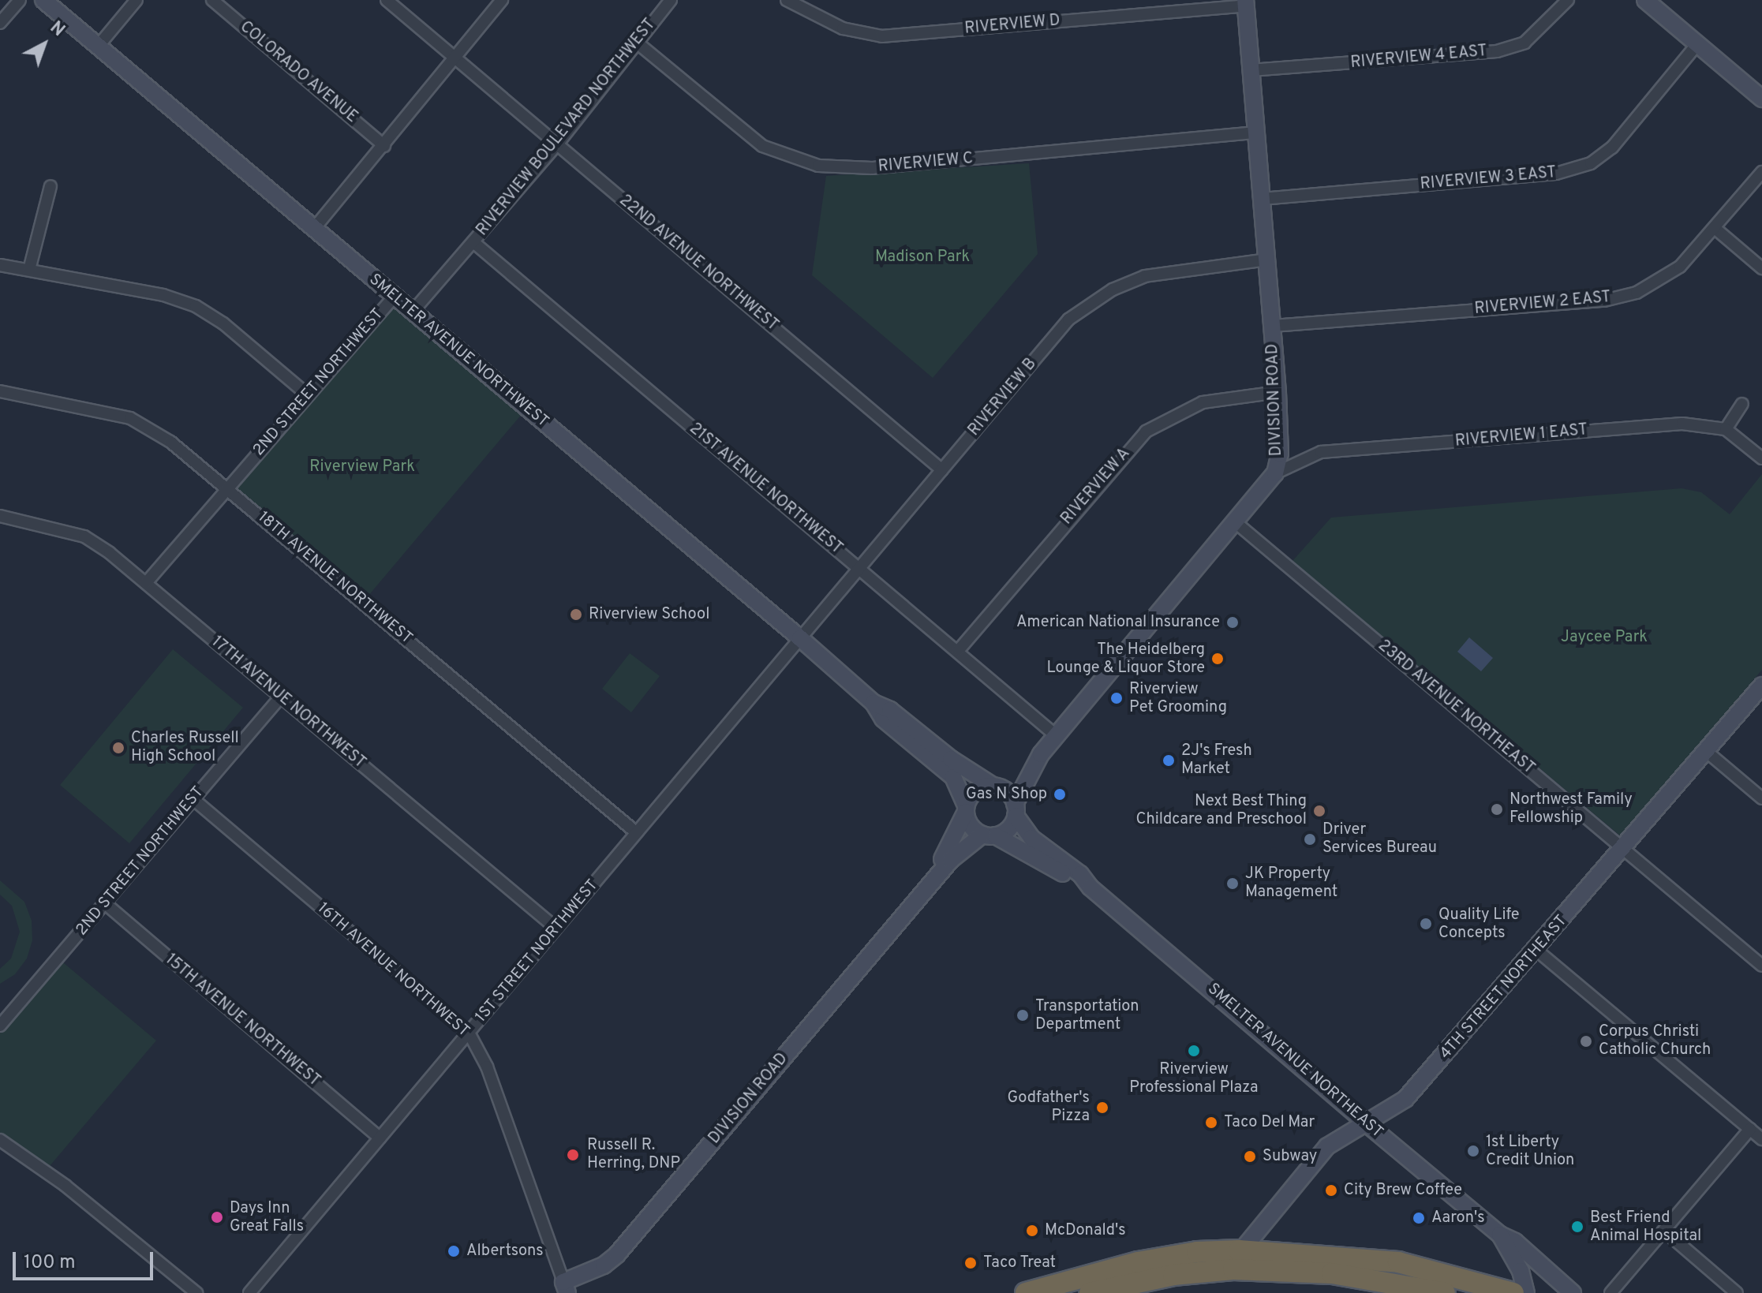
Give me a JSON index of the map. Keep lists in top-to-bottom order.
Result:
{
  "streets": {
    "street": [
      "RIVERVIEW D",
      "RIVERVIEW 4 EAST",
      "COLORADO AVENUE",
      "RIVERVIEW BOULEVARD NORTHWEST",
      "RIVERVIEW C",
      "RIVERVIEW 3 EAST",
      "22ND AVENUE NORTHWEST",
      "RIVERVIEW 2 EAST",
      "SMELTER AVENUE NORTHWEST",
      "2ND STREET NORTHWEST",
      "RIVERVIEW B",
      "DIVISION ROAD",
      "RIVERVIEW 1 EAST",
      "RIVERVIEW A",
      "21ST AVENUE NORTHWEST",
      "18TH AVENUE NORTHWEST",
      "17TH AVENUE NORTHWEST",
      "23RD AVENUE NORTHEAST",
      "1ST STREET NORTHWEST",
      "16TH AVENUE NORTHWEST",
      "4TH STREET NORTHEAST",
      "15TH AVENUE NORTHWEST",
      "SMELTER AVENUE NORTHEAST"
    ]
  },
  "crossings": [
    ["RIVERVIEW D", "DIVISION ROAD"],
    ["RIVERVIEW 4 EAST", "DIVISION ROAD"],
    ["RIVERVIEW BOULEVARD NORTHWEST", "RIVERVIEW C"],
    ["RIVERVIEW BOULEVARD NORTHWEST", "22ND AVENUE NORTHWEST"],
    ["RIVERVIEW BOULEVARD NORTHWEST", "SMELTER AVENUE NORTHWEST"],
    ["RIVERVIEW BOULEVARD NORTHWEST", "21ST AVENUE NORTHWEST"],
    ["RIVERVIEW C", "DIVISION ROAD"],
    ["RIVERVIEW 3 EAST", "DIVISION ROAD"],
    ["22ND AVENUE NORTHWEST", "RIVERVIEW B"],
    ["RIVERVIEW 2 EAST", "DIVISION ROAD"],
    ["SMELTER AVENUE NORTHWEST", "2ND STREET NORTHWEST"],
    ["SMELTER AVENUE NORTHWEST", "RIVERVIEW B"],
    ["SMELTER AVENUE NORTHWEST", "DIVISION ROAD"],
    ["SMELTER AVENUE NORTHWEST", "1ST STREET NORTHWEST"],
    ["SMELTER AVENUE NORTHWEST", "SMELTER AVENUE NORTHEAST"],
    ["2ND STREET NORTHWEST", "18TH AVENUE NORTHWEST"],
    ["2ND STREET NORTHWEST", "17TH AVENUE NORTHWEST"],
    ["2ND STREET NORTHWEST", "16TH AVENUE NORTHWEST"],
    ["2ND STREET NORTHWEST", "15TH AVENUE NORTHWEST"],
    ["RIVERVIEW B", "DIVISION ROAD"],
    ["RIVERVIEW B", "21ST AVENUE NORTHWEST"],
    ["RIVERVIEW B", "1ST STREET NORTHWEST"],
    ["DIVISION ROAD", "RIVERVIEW 1 EAST"],
    ["DIVISION ROAD", "RIVERVIEW A"],
    ["DIVISION ROAD", "21ST AVENUE NORTHWEST"],
    ["DIVISION ROAD", "23RD AVENUE NORTHEAST"],
    ["DIVISION ROAD", "16TH AVENUE NORTHWEST"],
    ["DIVISION ROAD", "SMELTER AVENUE NORTHEAST"],
    ["RIVERVIEW A", "21ST AVENUE NORTHWEST"],
    ["18TH AVENUE NORTHWEST", "1ST STREET NORTHWEST"],
    ["17TH AVENUE NORTHWEST", "1ST STREET NORTHWEST"],
    ["23RD AVENUE NORTHEAST", "4TH STREET NORTHEAST"],
    ["1ST STREET NORTHWEST", "16TH AVENUE NORTHWEST"],
    ["1ST STREET NORTHWEST", "15TH AVENUE NORTHWEST"],
    ["4TH STREET NORTHEAST", "SMELTER AVENUE NORTHEAST"]
  ],
  "parks": ["Madison Park", "Riverview Park", "Jaycee Park"],
  "places": [
    "Riverview School",
    "American National Insurance",
    "The Heidelberg Lounge & Liquor Store",
    "Riverview Pet Grooming",
    "Charles Russell High School",
    "2J's Fresh Market",
    "Gas N Shop",
    "Northwest Family Fellowship",
    "Next Best Thing Childcare and Preschool",
    "Driver Services Bureau",
    "JK Property Management",
    "Quality Life Concepts",
    "Transportation Department",
    "Corpus Christi Catholic Church",
    "Riverview Professional Plaza",
    "Godfather's Pizza",
    "Taco Del Mar",
    "1st Liberty Credit Union",
    "Russell R. Herring, DNP",
    "Subway",
    "City Brew Coffee",
    "Days Inn Great Falls",
    "Aaron's",
    "Best Friend Animal Hospital",
    "McDonald's",
    "Albertsons",
    "Taco Treat"
  ],
  "scale_bar": "100 m",
  "north": "top right"
}
